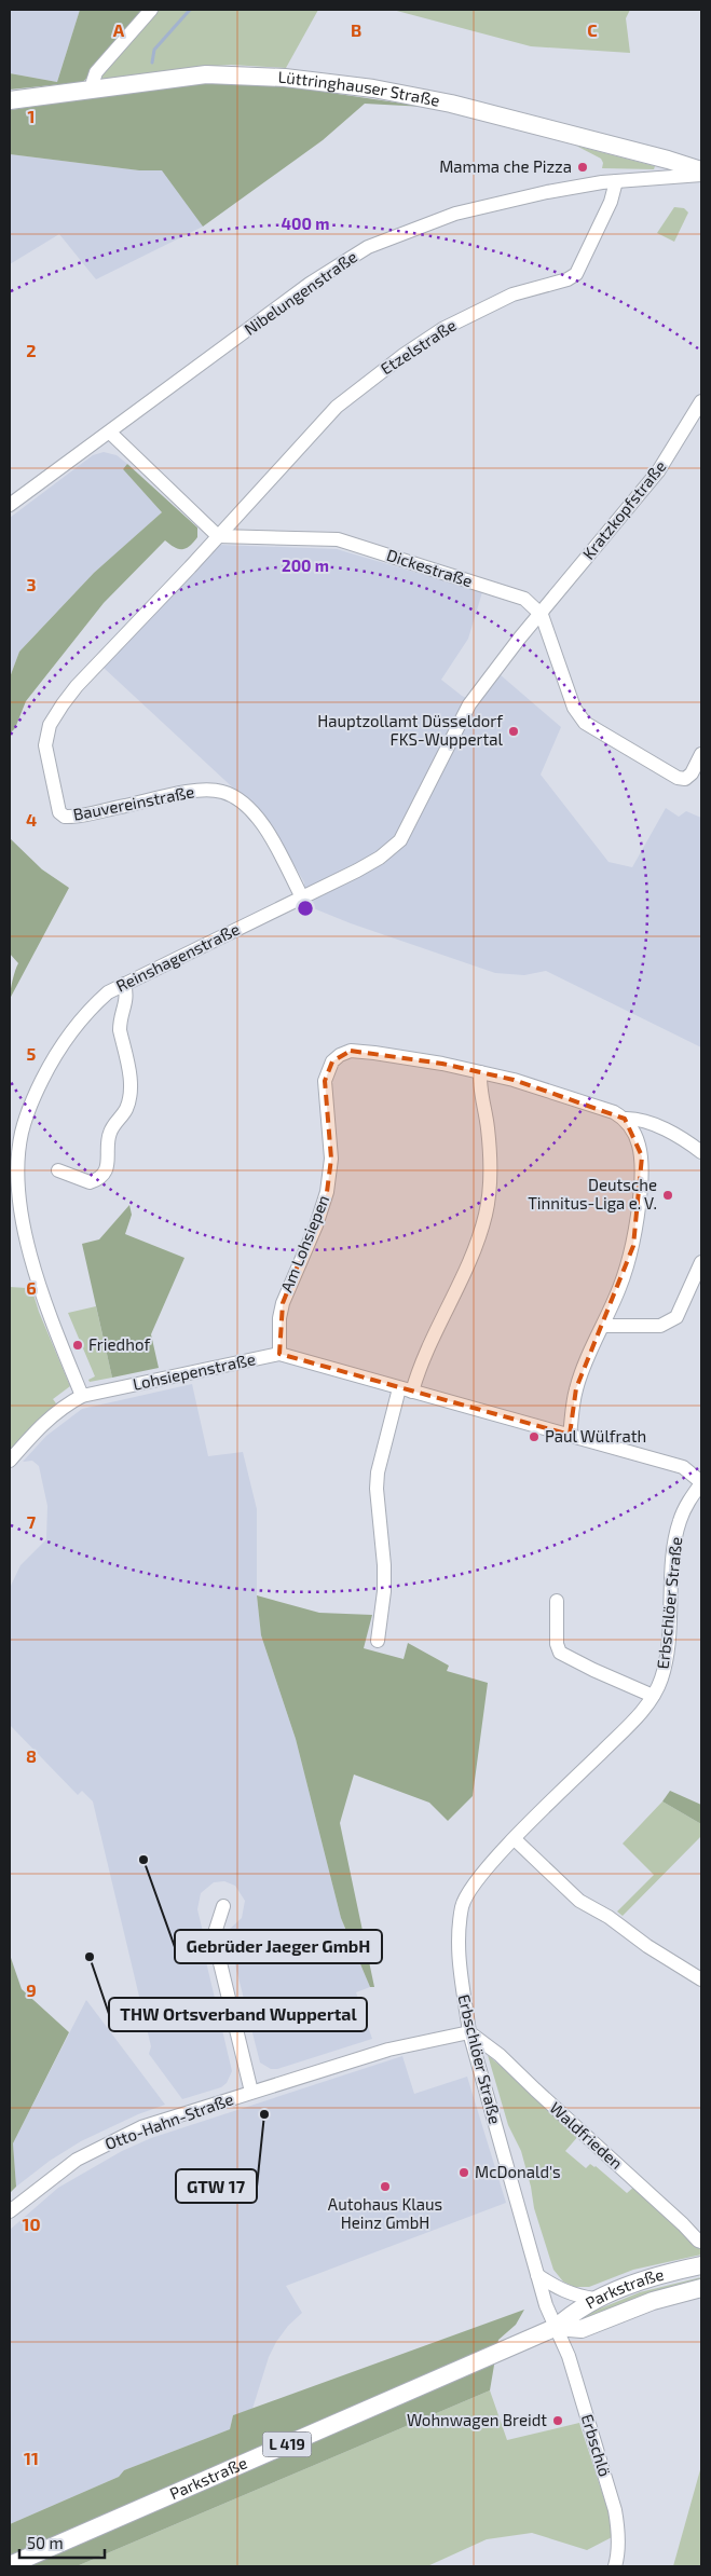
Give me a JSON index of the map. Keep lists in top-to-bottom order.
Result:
{
  "streets": {
    "main road": ["Lüttringhauser Straße", "Parkstraße", "L 419"],
    "street": [
      "Nibelungenstraße",
      "Etzelstraße",
      "Kratzkopfstraße",
      "Dickestraße",
      "Bauvereinstraße",
      "Reinshagenstraße",
      "Am Lohsiepen",
      "Lohsiepenstraße",
      "Erbschlöer Straße",
      "Otto-Hahn-Straße",
      "Waldfrieden",
      "Erbschlö"
    ]
  },
  "crossings": [
    ["Lüttringhauser Straße", "Nibelungenstraße"],
    ["Nibelungenstraße", "Etzelstraße"],
    ["Etzelstraße", "Dickestraße"],
    ["Etzelstraße", "Bauvereinstraße"],
    ["Kratzkopfstraße", "Dickestraße"],
    ["Kratzkopfstraße", "Reinshagenstraße"],
    ["Dickestraße", "Bauvereinstraße"],
    ["Dickestraße", "Reinshagenstraße"],
    ["Bauvereinstraße", "Reinshagenstraße"],
    ["Reinshagenstraße", "Lohsiepenstraße"],
    ["Am Lohsiepen", "Lohsiepenstraße"],
    ["Lohsiepenstraße", "Erbschlöer Straße"],
    ["Erbschlöer Straße", "Otto-Hahn-Straße"],
    ["Erbschlöer Straße", "Waldfrieden"],
    ["Erbschlöer Straße", "Parkstraße"],
    ["Erbschlöer Straße", "Erbschlö"],
    ["Otto-Hahn-Straße", "Waldfrieden"],
    ["Parkstraße", "Erbschlö"]
  ],
  "places": [
    "Mamma che Pizza",
    "Hauptzollamt Düsseldorf FKS-Wuppertal",
    "Deutsche Tinnitus-Liga e. V.",
    "Friedhof",
    "Paul Wülfrath",
    "Gebrüder Jaeger GmbH",
    "THW Ortsverband Wuppertal",
    "GTW 17",
    "McDonald's",
    "Autohaus Klaus Heinz GmbH",
    "Wohnwagen Breidt"
  ],
  "scale_bar": "50 m",
  "grid": {
    "columns": ["A", "B", "C"],
    "rows": [
      "1",
      "2",
      "3",
      "4",
      "5",
      "6",
      "7",
      "8",
      "9",
      "10",
      "11"
    ]
  },
  "rings": ["400 m", "200 m"]
}
